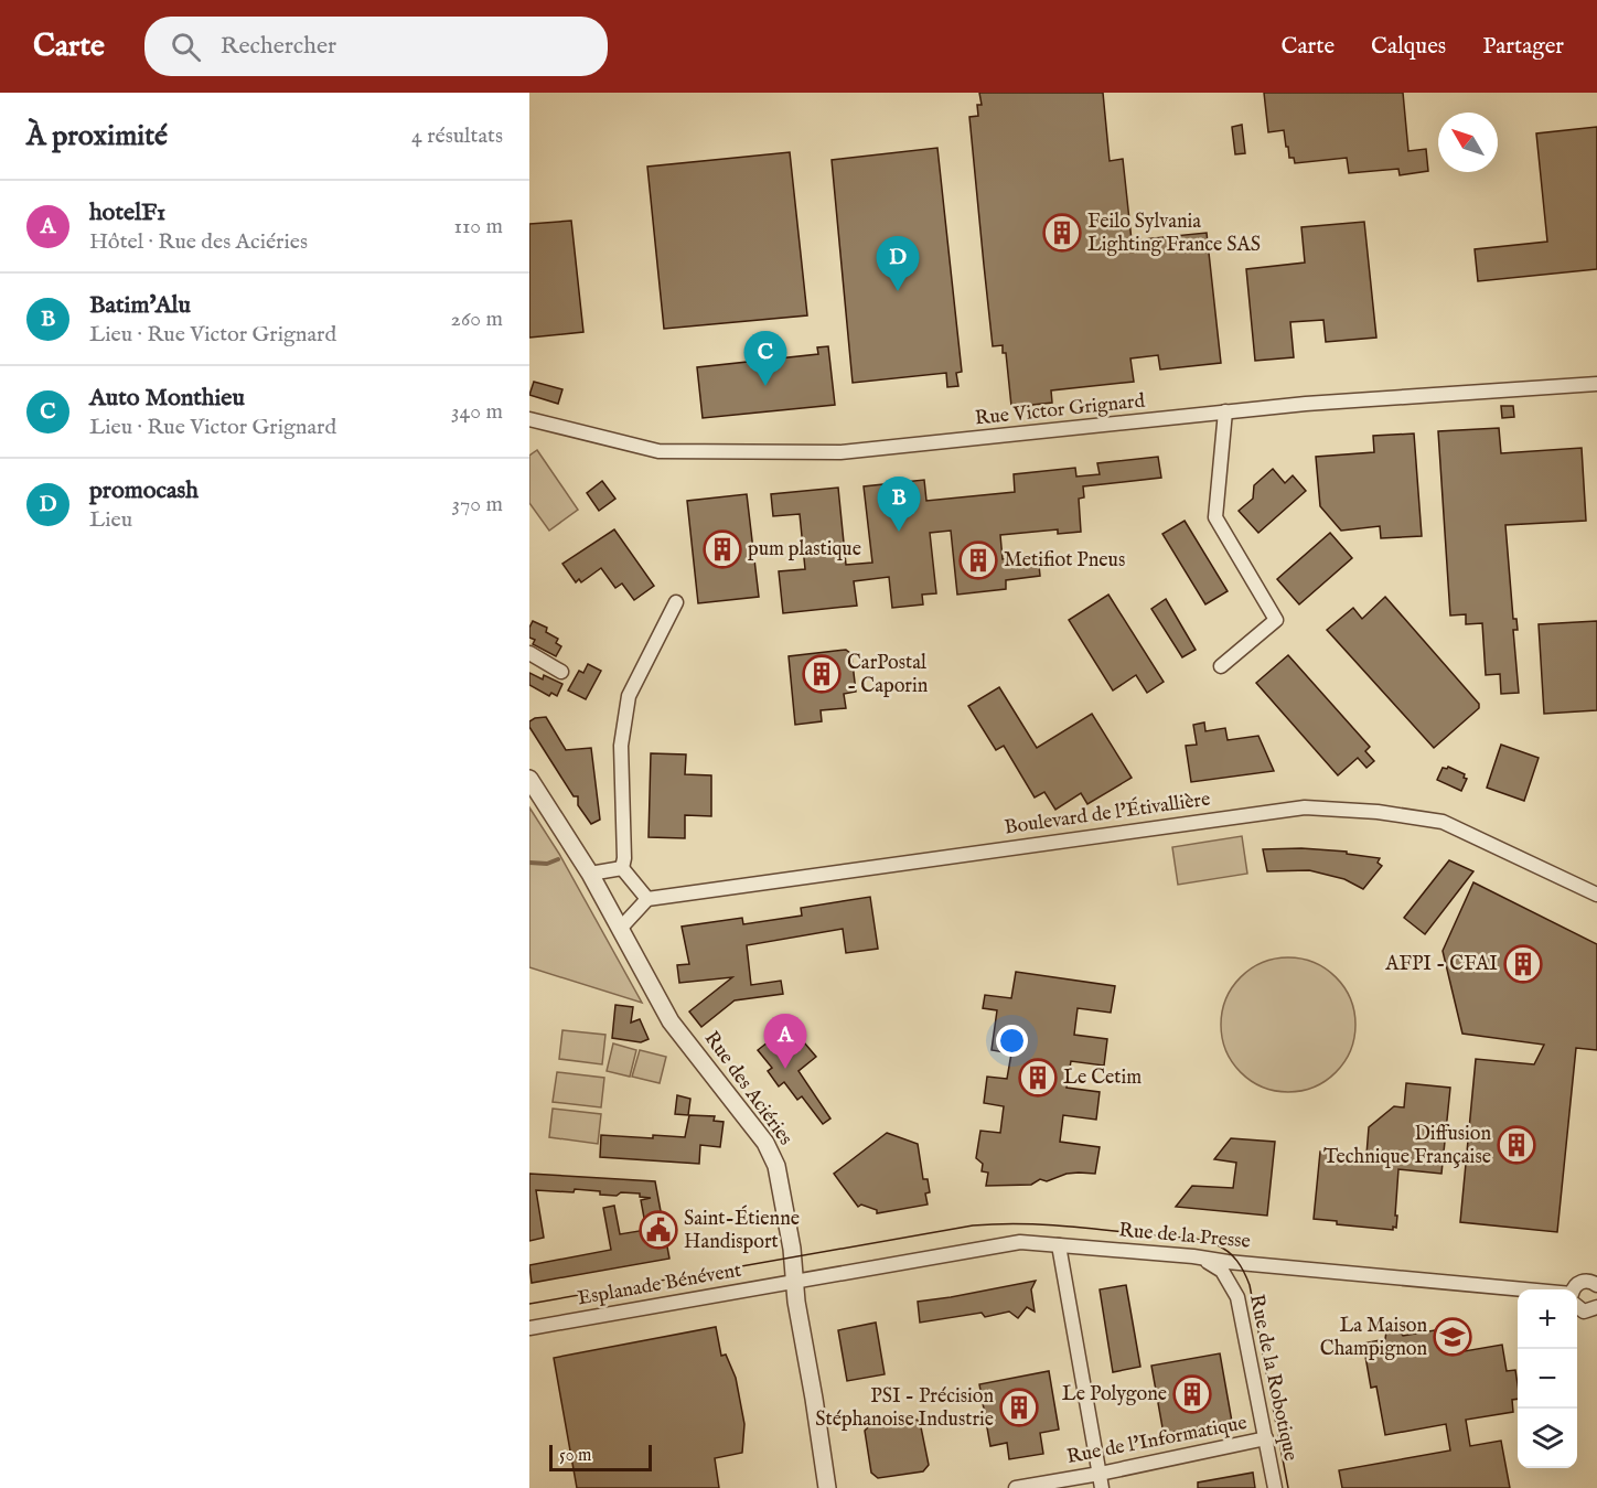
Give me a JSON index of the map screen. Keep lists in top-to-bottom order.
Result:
{
  "streets": {
    "street": [
      "Rue Victor Grignard",
      "Boulevard de l'Étivallière",
      "Rue des Aciéries",
      "Rue de la Presse",
      "Esplanade Bénévent",
      "Rue de la Robotique",
      "Rue de l'Informatique"
    ]
  },
  "crossings": [
    ["Rue des Aciéries", "Rue de la Presse"],
    ["Rue des Aciéries", "Esplanade Bénévent"],
    ["Rue de la Presse", "Esplanade Bénévent"],
    ["Rue de la Presse", "Rue de la Robotique"],
    ["Rue de la Robotique", "Rue de l'Informatique"]
  ],
  "places": {
    "building": [
      "Feilo Sylvania Lighting France SAS",
      "pum plastique",
      "Metifiot Pneus",
      "CarPostal - Caporin",
      "AFPI - CFAI",
      "Le Cetim",
      "Diffusion Technique Française",
      "Le Polygone",
      "PSI - Précision Stéphanoise Industrie"
    ],
    "public building": ["Saint-Étienne Handisport"],
    "school or university": ["La Maison Champignon"]
  },
  "scale_bar": "50 m",
  "north": "top left",
  "page": {
    "header": "Carte",
    "search": "Rechercher",
    "nav": ["Carte", "Calques", "Partager"],
    "heading": ["À proximité", "4 résultats"],
    "list": [
      {
        "mark": "A",
        "name": "hotelF1",
        "note": "Hôtel · Rue des Aciéries",
        "value": "110 m"
      },
      {
        "mark": "B",
        "name": "Batim'Alu",
        "note": "Lieu · Rue Victor Grignard",
        "value": "260 m"
      },
      {
        "mark": "C",
        "name": "Auto Monthieu",
        "note": "Lieu · Rue Victor Grignard",
        "value": "340 m"
      },
      {
        "mark": "D",
        "name": "promocash",
        "note": "Lieu",
        "value": "370 m"
      }
    ],
    "pins": [
      "D",
      "C",
      "B",
      "A"
    ],
    "map_buttons": ["+", "−"],
    "scale": "50 m"
  }
}
